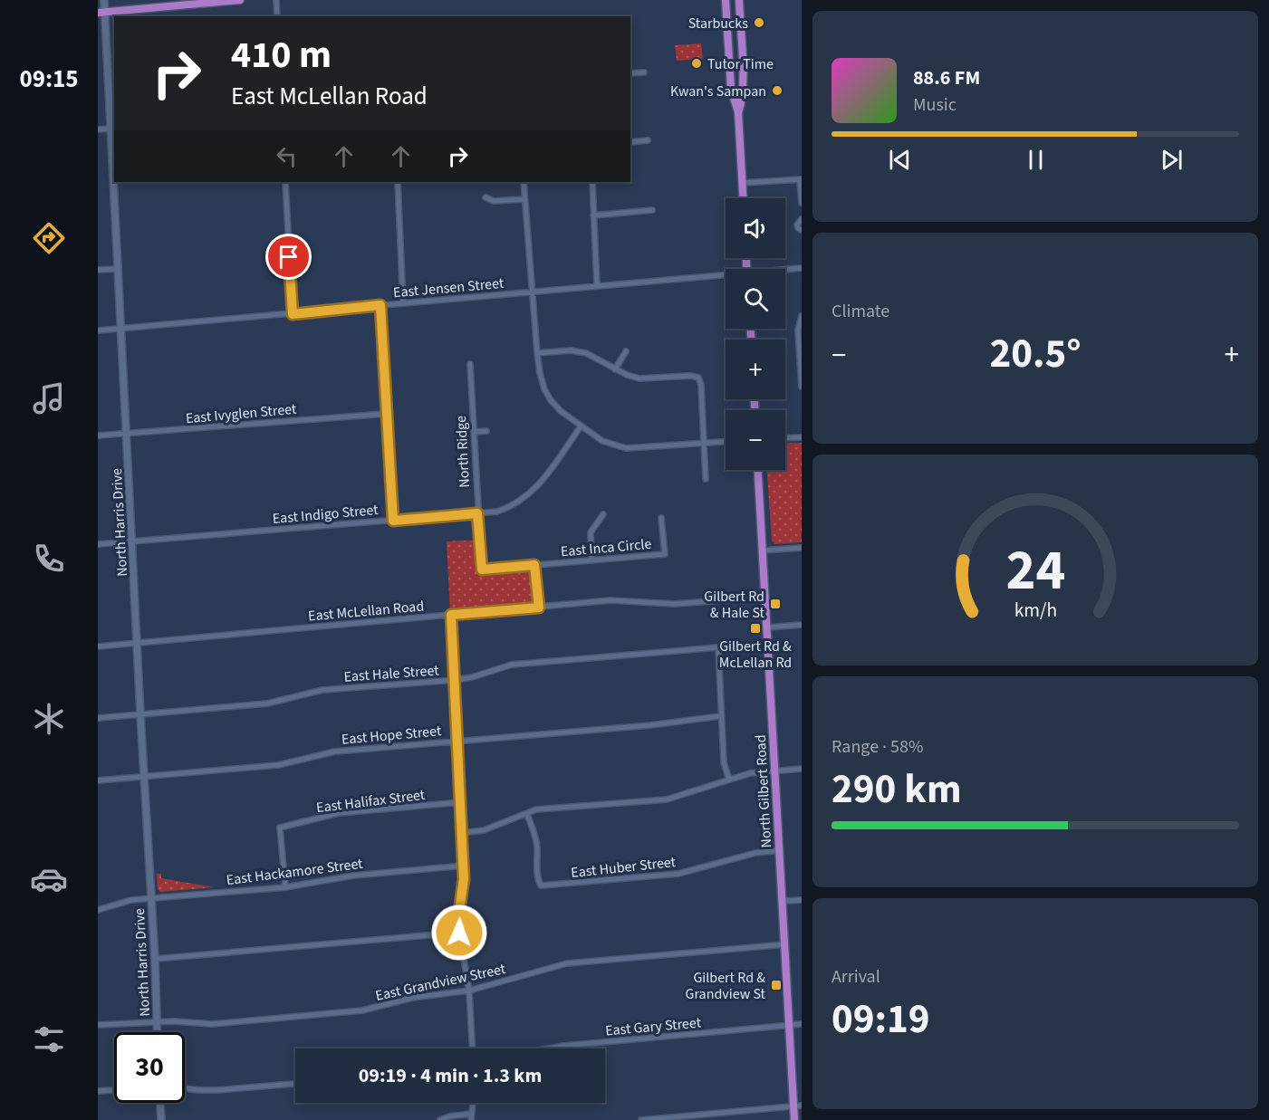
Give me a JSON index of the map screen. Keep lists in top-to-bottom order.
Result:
{
  "streets": {
    "main road": ["North Gilbert Road"],
    "street": [
      "East Jensen Street",
      "East Ivyglen Street",
      "North Ridge",
      "East Indigo Street",
      "North Harris Drive",
      "East Inca Circle",
      "East McLellan Road",
      "East Hale Street",
      "East Hope Street",
      "East Halifax Street",
      "East Huber Street",
      "East Hackamore Street",
      "East Grandview Street",
      "East Gary Street"
    ]
  },
  "crossings": [
    ["East Jensen Street", "North Harris Drive"],
    ["East Ivyglen Street", "North Harris Drive"],
    ["North Ridge", "East Indigo Street"],
    ["North Ridge", "East Inca Circle"],
    ["East Indigo Street", "North Harris Drive"],
    ["North Harris Drive", "East McLellan Road"],
    ["North Harris Drive", "East Hale Street"],
    ["North Harris Drive", "East Hope Street"],
    ["North Harris Drive", "East Hackamore Street"],
    ["North Harris Drive", "East Grandview Street"],
    ["East McLellan Road", "North Gilbert Road"],
    ["East Hale Street", "East Hope Street"],
    ["North Gilbert Road", "East Huber Street"],
    ["North Gilbert Road", "East Grandview Street"],
    ["North Gilbert Road", "East Gary Street"],
    ["East Halifax Street", "East Hackamore Street"]
  ],
  "places": {
    "other": ["Starbucks", "Tutor Time", "Kwan's Sampan"],
    "transit": ["Gilbert Rd & Hale St", "Gilbert Rd & McLellan Rd", "Gilbert Rd & Grandview St"]
  },
  "page": {
    "tabs": "09:15",
    "turn": ["410 m", "East McLellan Road"],
    "song": ["88.6 FM", "Music"],
    "map_buttons": ["+", "−"],
    "tile": [
      "Climate",
      ["Range · 58%", "290 km"],
      ["Arrival", "09:19"]
    ],
    "heat": ["−", "20.5°", "+"],
    "limit": "30",
    "trip": "09:19 · 4 min · 1.3 km",
    "gauge": ["24", "km/h"]
  }
}
